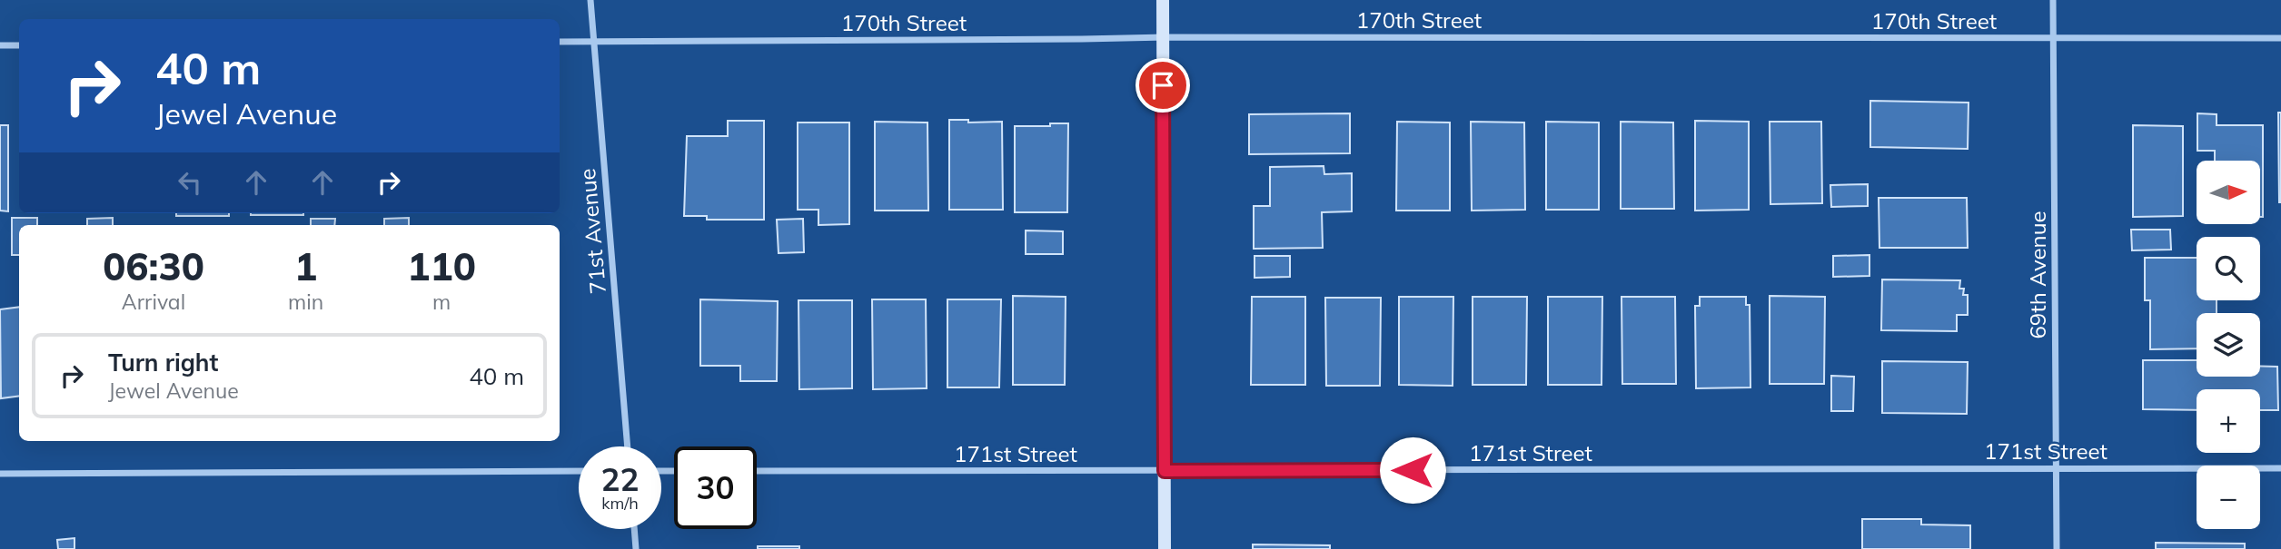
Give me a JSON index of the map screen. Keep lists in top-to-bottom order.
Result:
{
  "streets": {
    "street": [
      "170th Street",
      "71st Avenue",
      "69th Avenue",
      "171st Street"
    ]
  },
  "crossings": [
    ["170th Street", "71st Avenue"],
    ["170th Street", "69th Avenue"],
    ["69th Avenue", "171st Street"]
  ],
  "north": "right",
  "page": {
    "turn": ["40 m", "Jewel Avenue"],
    "map_buttons": ["+", "−"],
    "eta": [
      "06:30",
      "Arrival",
      "1",
      "min",
      "110",
      "m"
    ],
    "list": [
      {
        "name": "Turn right",
        "note": "Jewel Avenue",
        "value": "40 m"
      }
    ],
    "speed": "22 km/h",
    "limit": "30"
  }
}
